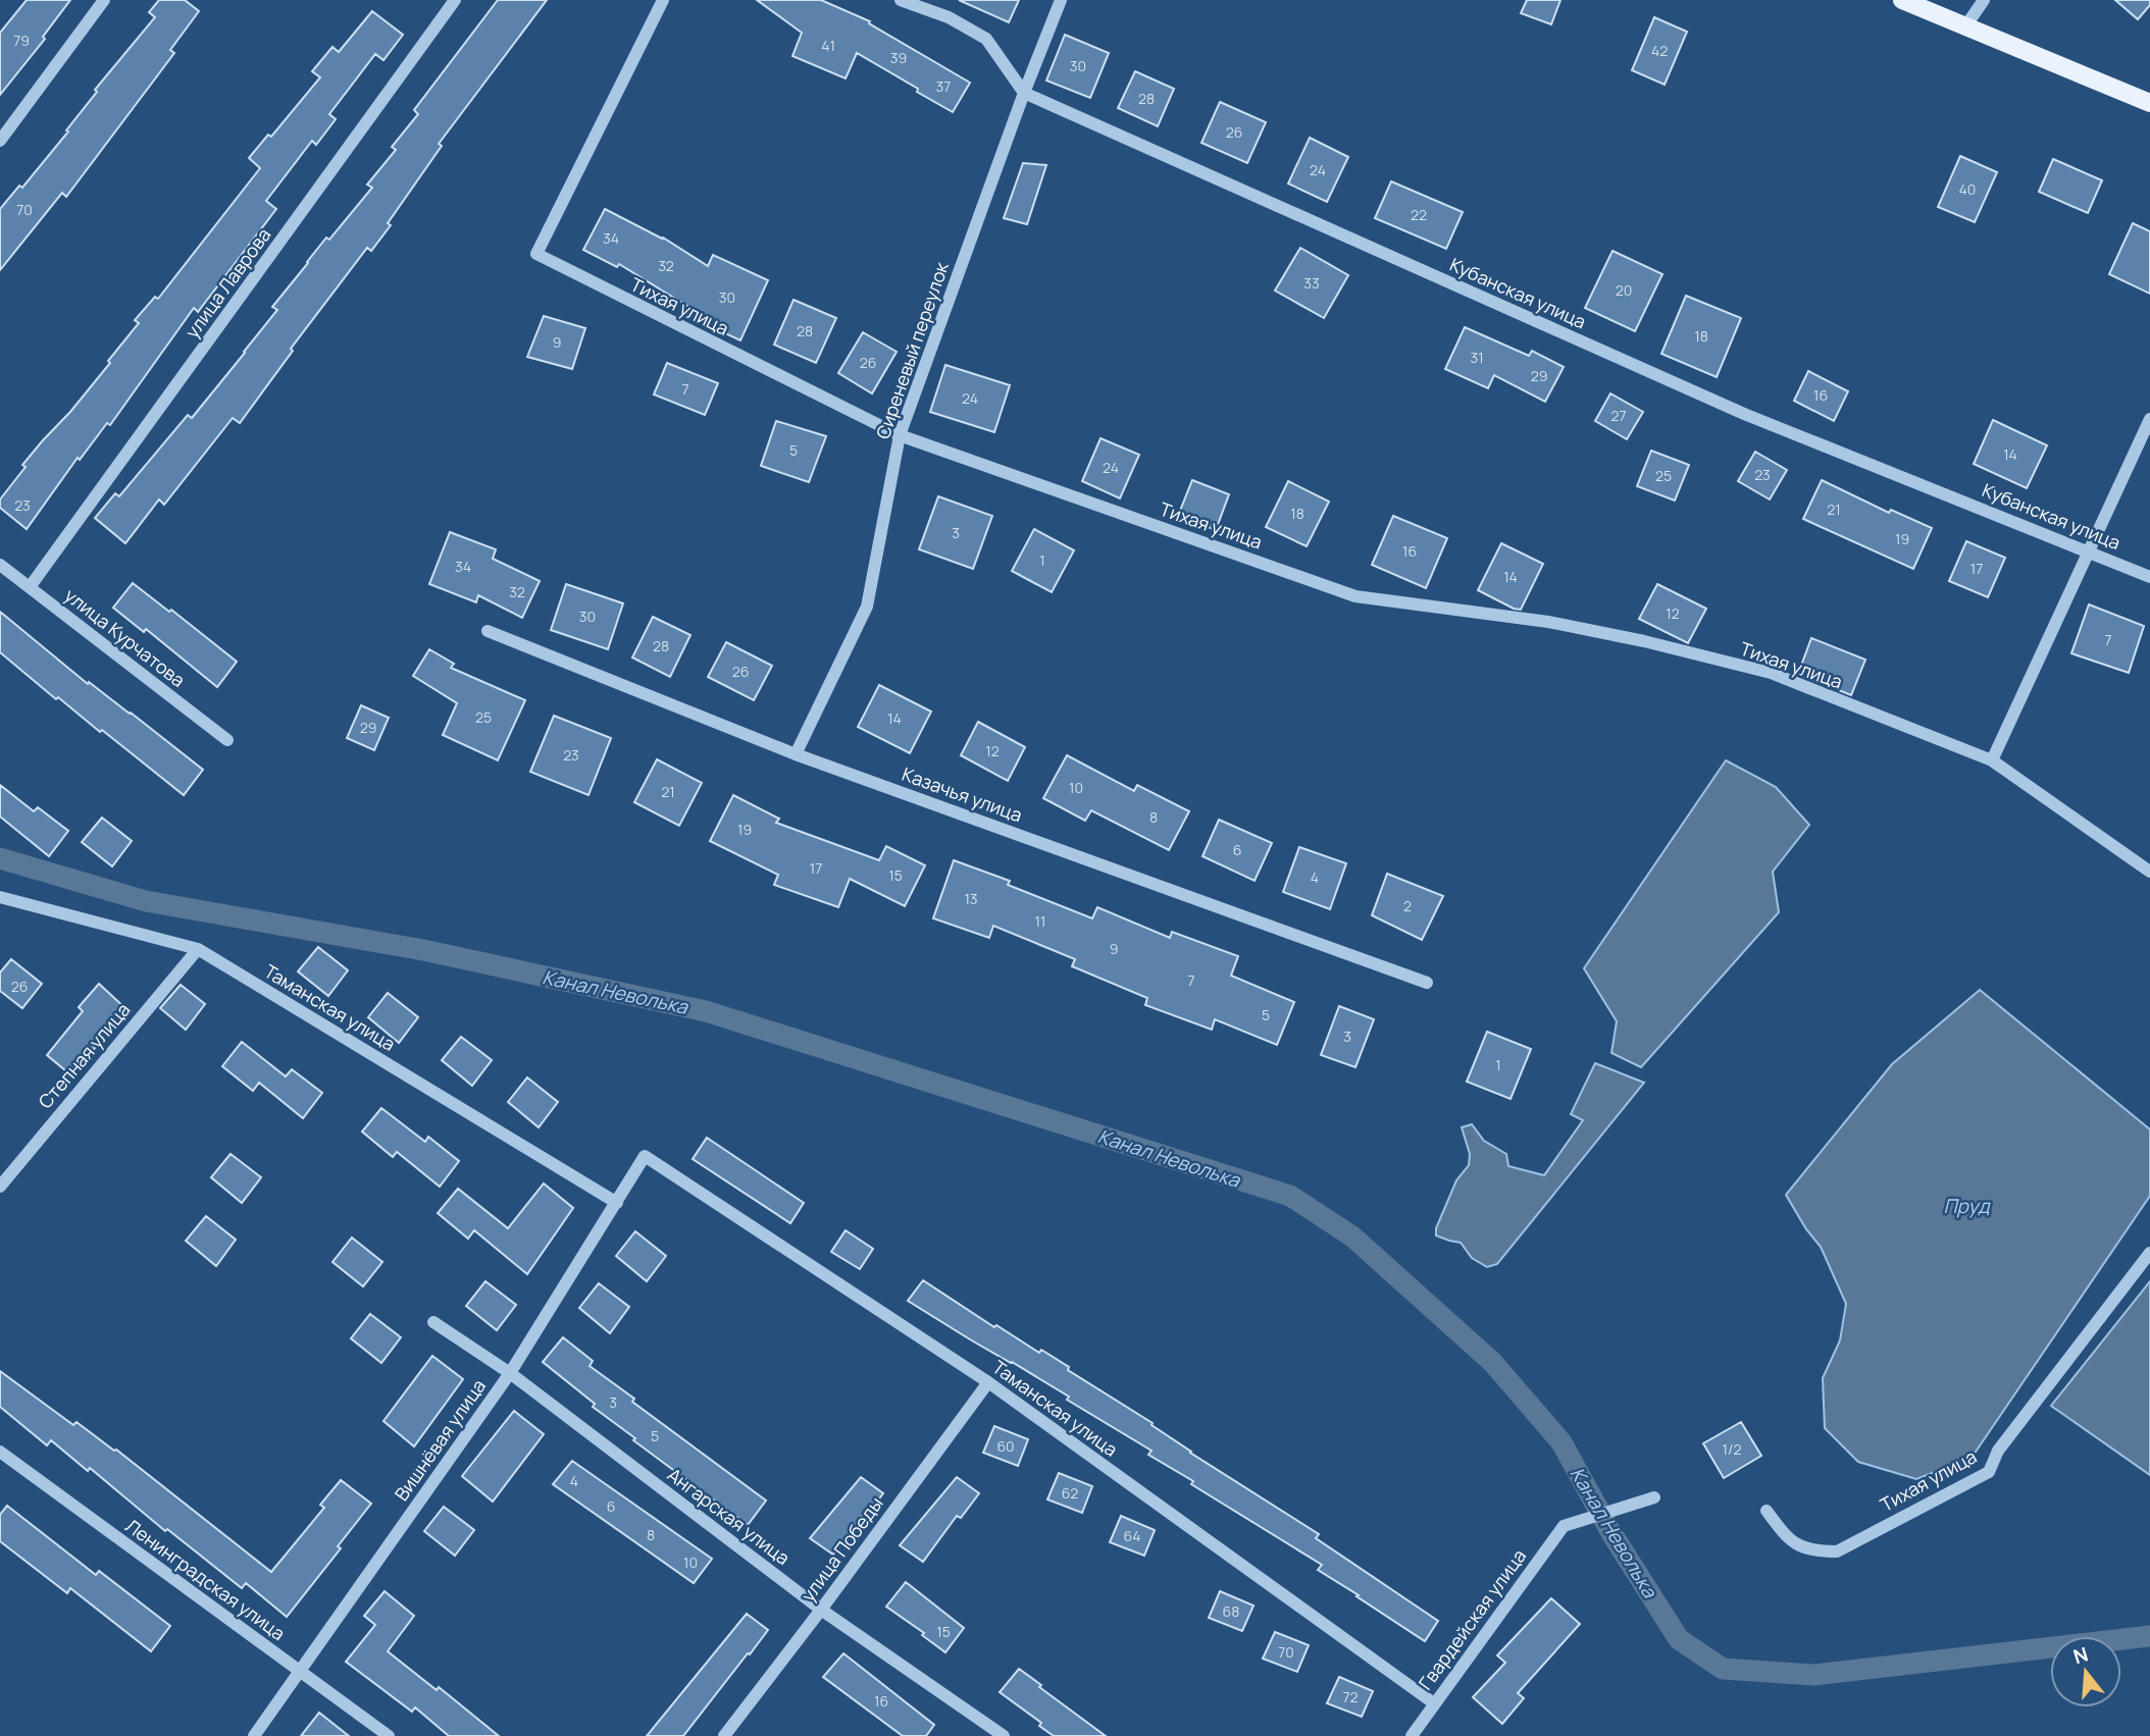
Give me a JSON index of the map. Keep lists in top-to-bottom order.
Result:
{
  "streets": {
    "street": [
      "улица Лаврова",
      "Кубанская улица",
      "Тихая улица",
      "Сиреневый переулок",
      "улица Курчатова",
      "Казачья улица",
      "Таманская улица",
      "Степная улица",
      "Вишнёвая улица",
      "Ангарская улица",
      "улица Победы",
      "Ленинградская улица",
      "Гвардейская улица"
    ]
  },
  "crossings": [
    ["улица Лаврова", "улица Курчатова"],
    ["Кубанская улица", "Сиреневый переулок"],
    ["Тихая улица", "Сиреневый переулок"],
    ["Сиреневый переулок", "Казачья улица"],
    ["Таманская улица", "Степная улица"],
    ["Таманская улица", "Вишнёвая улица"],
    ["Таманская улица", "улица Победы"],
    ["Таманская улица", "Гвардейская улица"],
    ["Вишнёвая улица", "Ангарская улица"],
    ["Вишнёвая улица", "Ленинградская улица"],
    ["Ангарская улица", "улица Победы"]
  ],
  "water": ["Канал Неволька", "Пруд"],
  "house_numbers": [
    "79",
    "41",
    "42",
    "39",
    "30",
    "37",
    "28",
    "26",
    "24",
    "40",
    "70",
    "22",
    "34",
    "32",
    "33",
    "20",
    "30",
    "28",
    "18",
    "9",
    "31",
    "26",
    "29",
    "7",
    "16",
    "24",
    "27",
    "5",
    "14",
    "24",
    "23",
    "25",
    "23",
    "21",
    "18",
    "3",
    "19",
    "16",
    "1",
    "34",
    "17",
    "14",
    "32",
    "12",
    "30",
    "7",
    "28",
    "26",
    "25",
    "14",
    "29",
    "12",
    "23",
    "10",
    "21",
    "8",
    "19",
    "6",
    "17",
    "15",
    "4",
    "13",
    "2",
    "11",
    "9",
    "7",
    "26",
    "5",
    "3",
    "1",
    "3",
    "5",
    "60",
    "1/2",
    "4",
    "62",
    "6",
    "8",
    "64",
    "10",
    "68",
    "15",
    "70",
    "72",
    "16"
  ],
  "north": "top"
}
